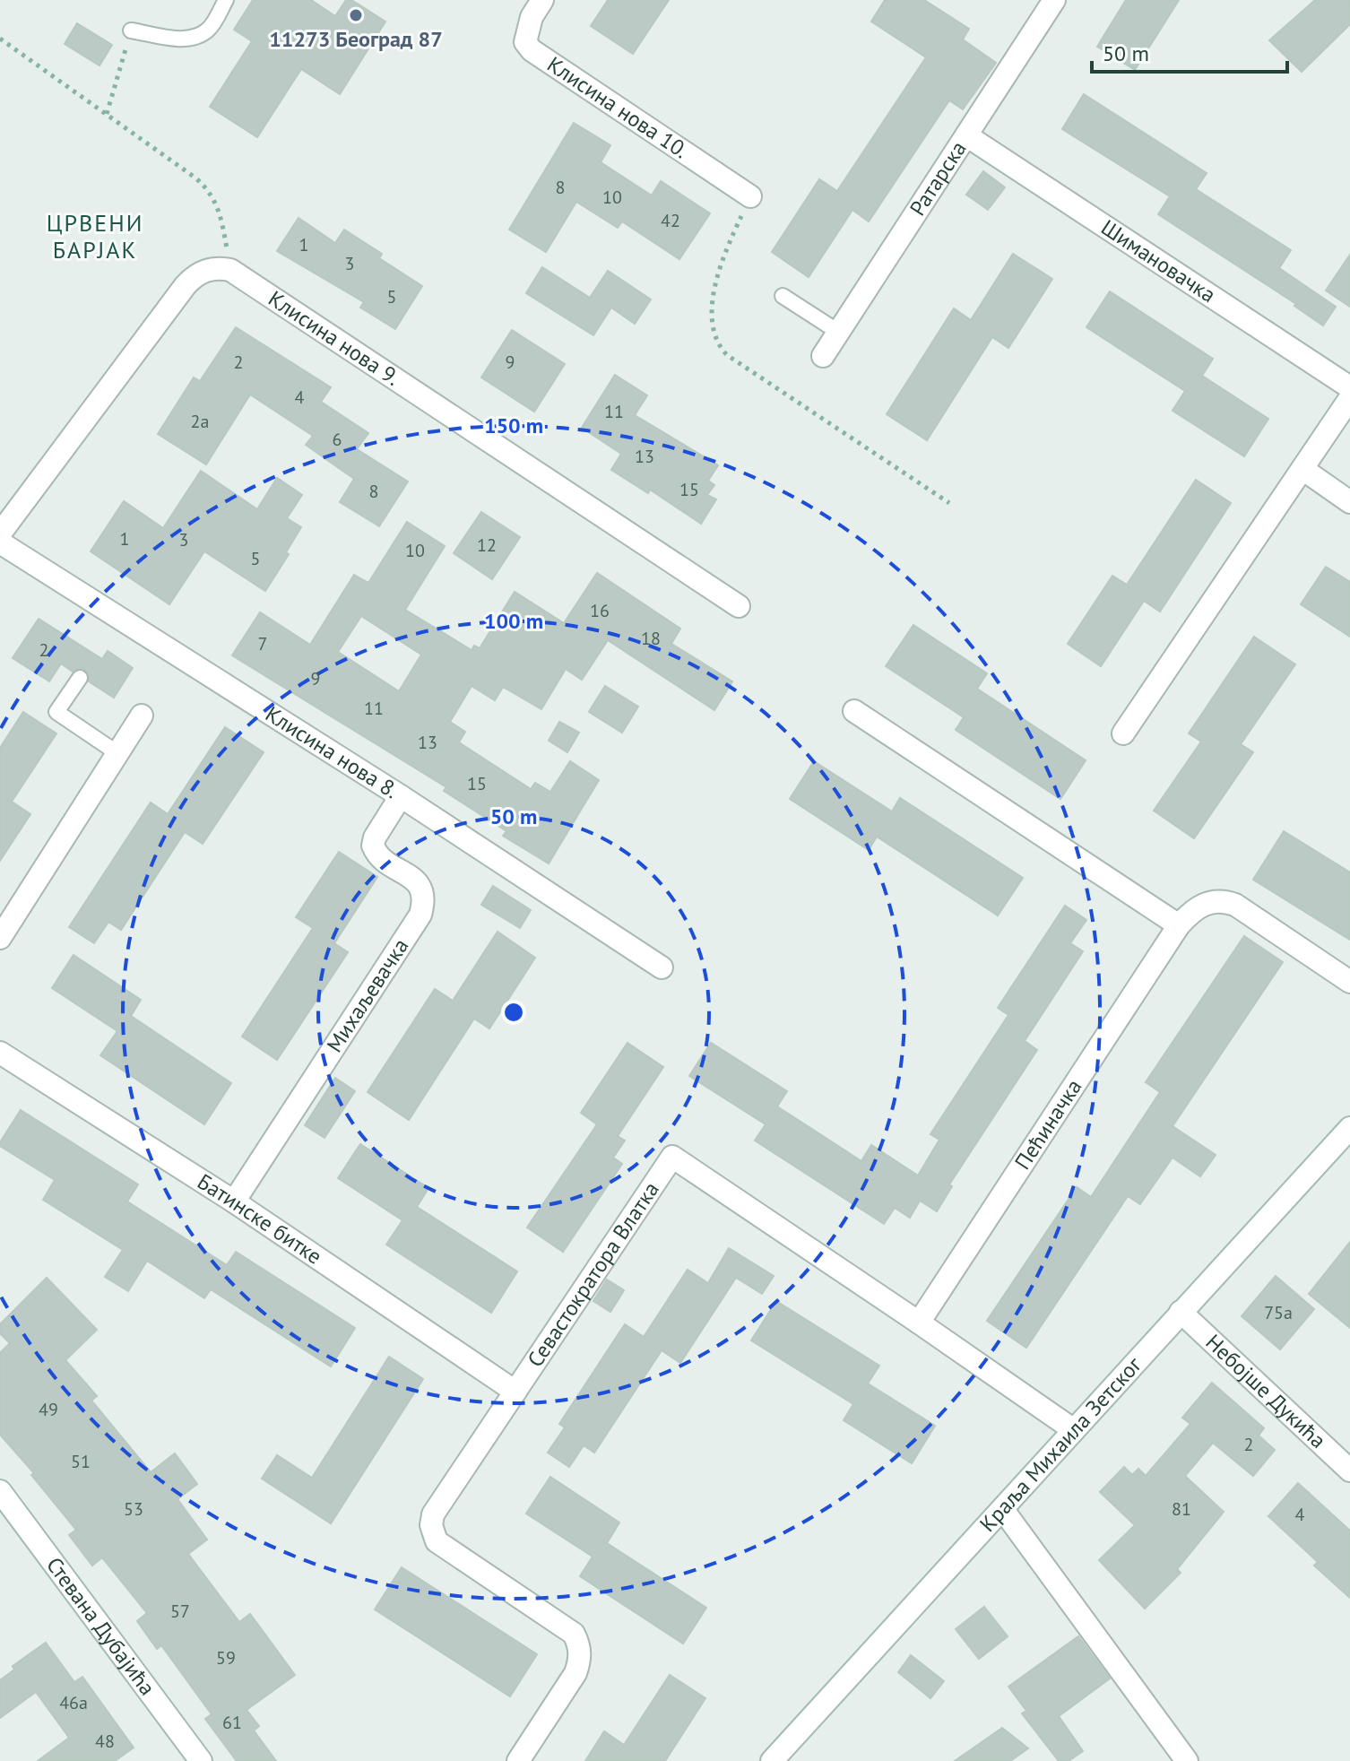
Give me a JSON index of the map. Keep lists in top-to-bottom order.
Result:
{
  "streets": {
    "street": [
      "Клисина нова 10.",
      "Ратарска",
      "Шимановачка",
      "Клисина нова 9.",
      "Клисина нова 8.",
      "Михаљевачка",
      "Пећиначка",
      "Батинске битке",
      "Севастократора Влатка",
      "Небојше Дукића",
      "Краља Михаила Зетског",
      "Стевана Дубајића"
    ]
  },
  "crossings": [
    ["Ратарска", "Шимановачка"],
    ["Клисина нова 8.", "Михаљевачка"],
    ["Михаљевачка", "Батинске битке"],
    ["Пећиначка", "Севастократора Влатка"],
    ["Батинске битке", "Севастократора Влатка"],
    ["Севастократора Влатка", "Краља Михаила Зетског"],
    ["Небојше Дукића", "Краља Михаила Зетског"]
  ],
  "districts": ["ЦРВЕНИ БАРЈАК"],
  "places": ["11273 Београд 87"],
  "house_numbers": [
    "8",
    "10",
    "42",
    "1",
    "3",
    "5",
    "2",
    "9",
    "4",
    "11",
    "2a",
    "6",
    "13",
    "15",
    "8",
    "1",
    "3",
    "12",
    "10",
    "5",
    "16",
    "18",
    "7",
    "2",
    "9",
    "11",
    "13",
    "15",
    "75a",
    "49",
    "2",
    "51",
    "53",
    "81",
    "4",
    "57",
    "59",
    "46a",
    "61",
    "48"
  ],
  "scale_bar": "50 m",
  "rings": ["150 m", "100 m", "50 m"]
}
